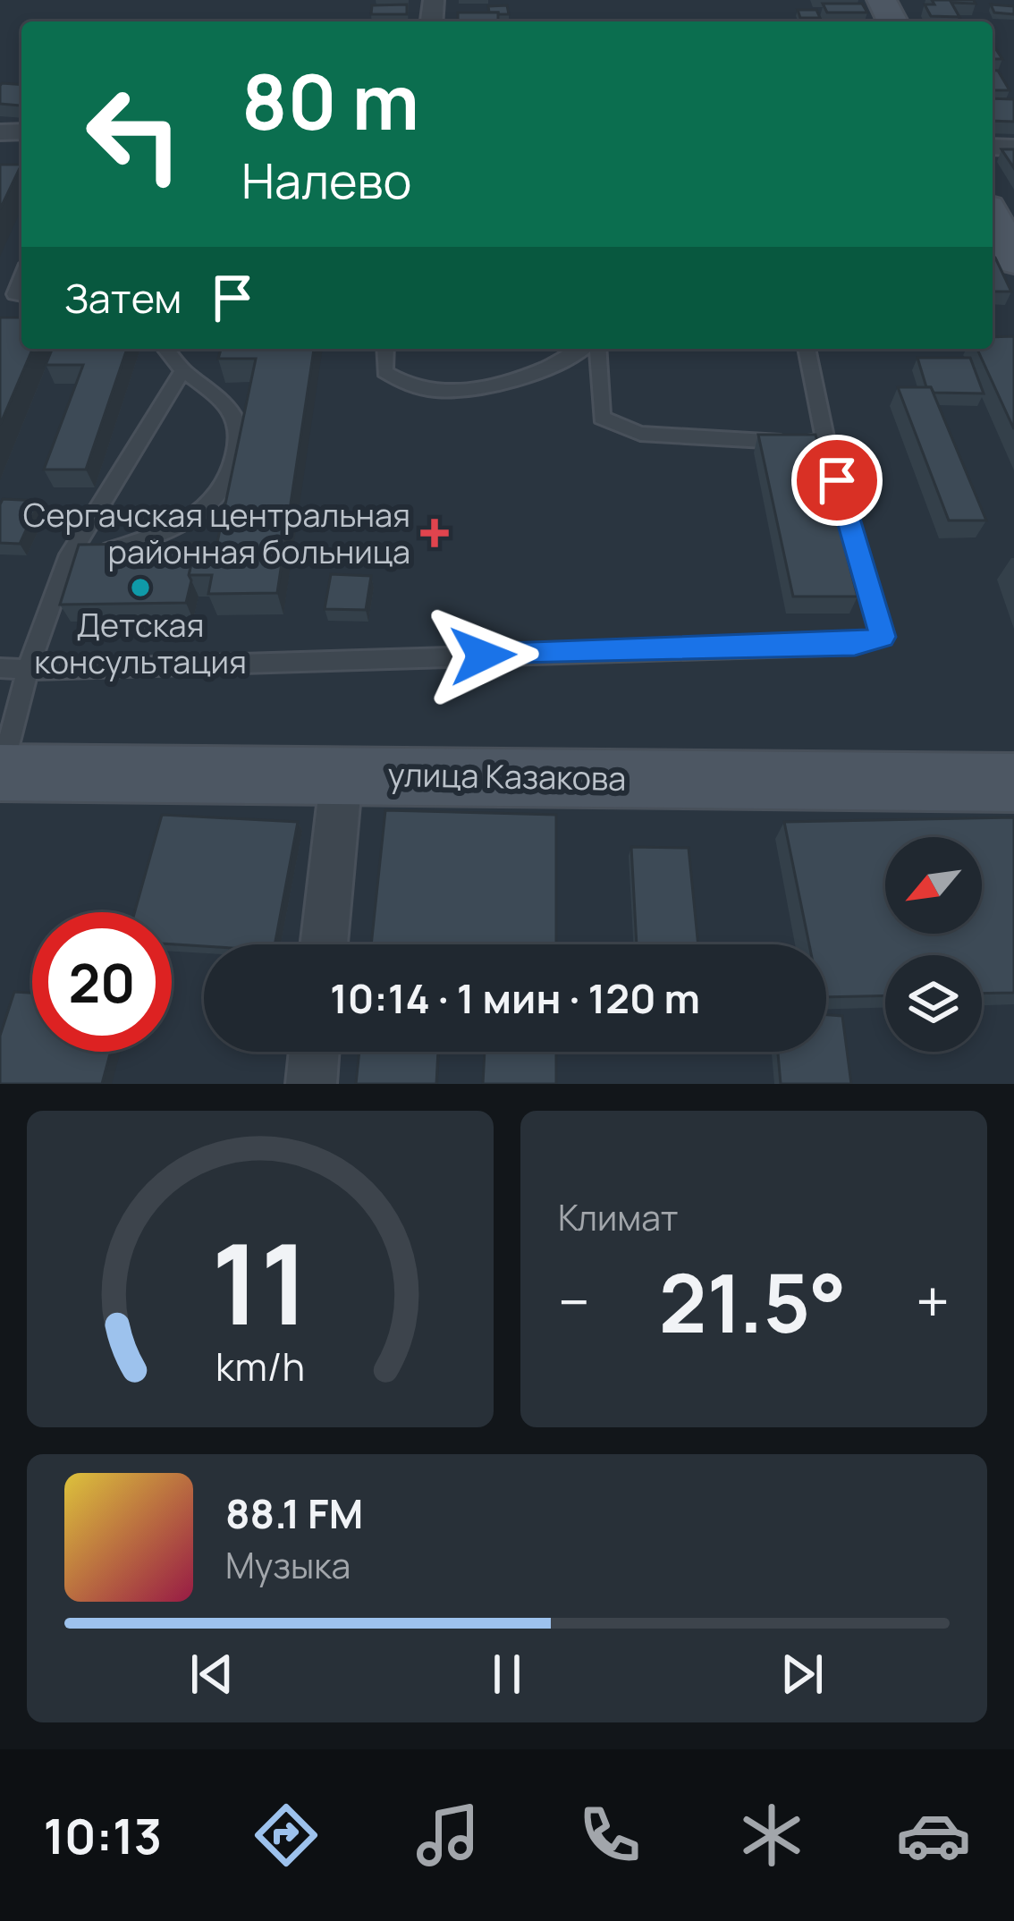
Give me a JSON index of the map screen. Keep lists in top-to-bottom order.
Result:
{
  "streets": {
    "main road": ["улица Казакова"]
  },
  "places": {
    "health": ["Сергачская центральная районная больница"],
    "other": ["Детская консультация"]
  },
  "north": "bottom left",
  "page": {
    "turn": ["80 m", "Налево"],
    "then": "Затем",
    "limit": "20",
    "trip": "10:14 · 1 мин · 120 m",
    "tile": "Климат",
    "heat": ["−", "21.5°", "+"],
    "song": ["88.1 FM", "Музыка"],
    "tabs": "10:13",
    "gauge": ["11", "km/h"]
  }
}
